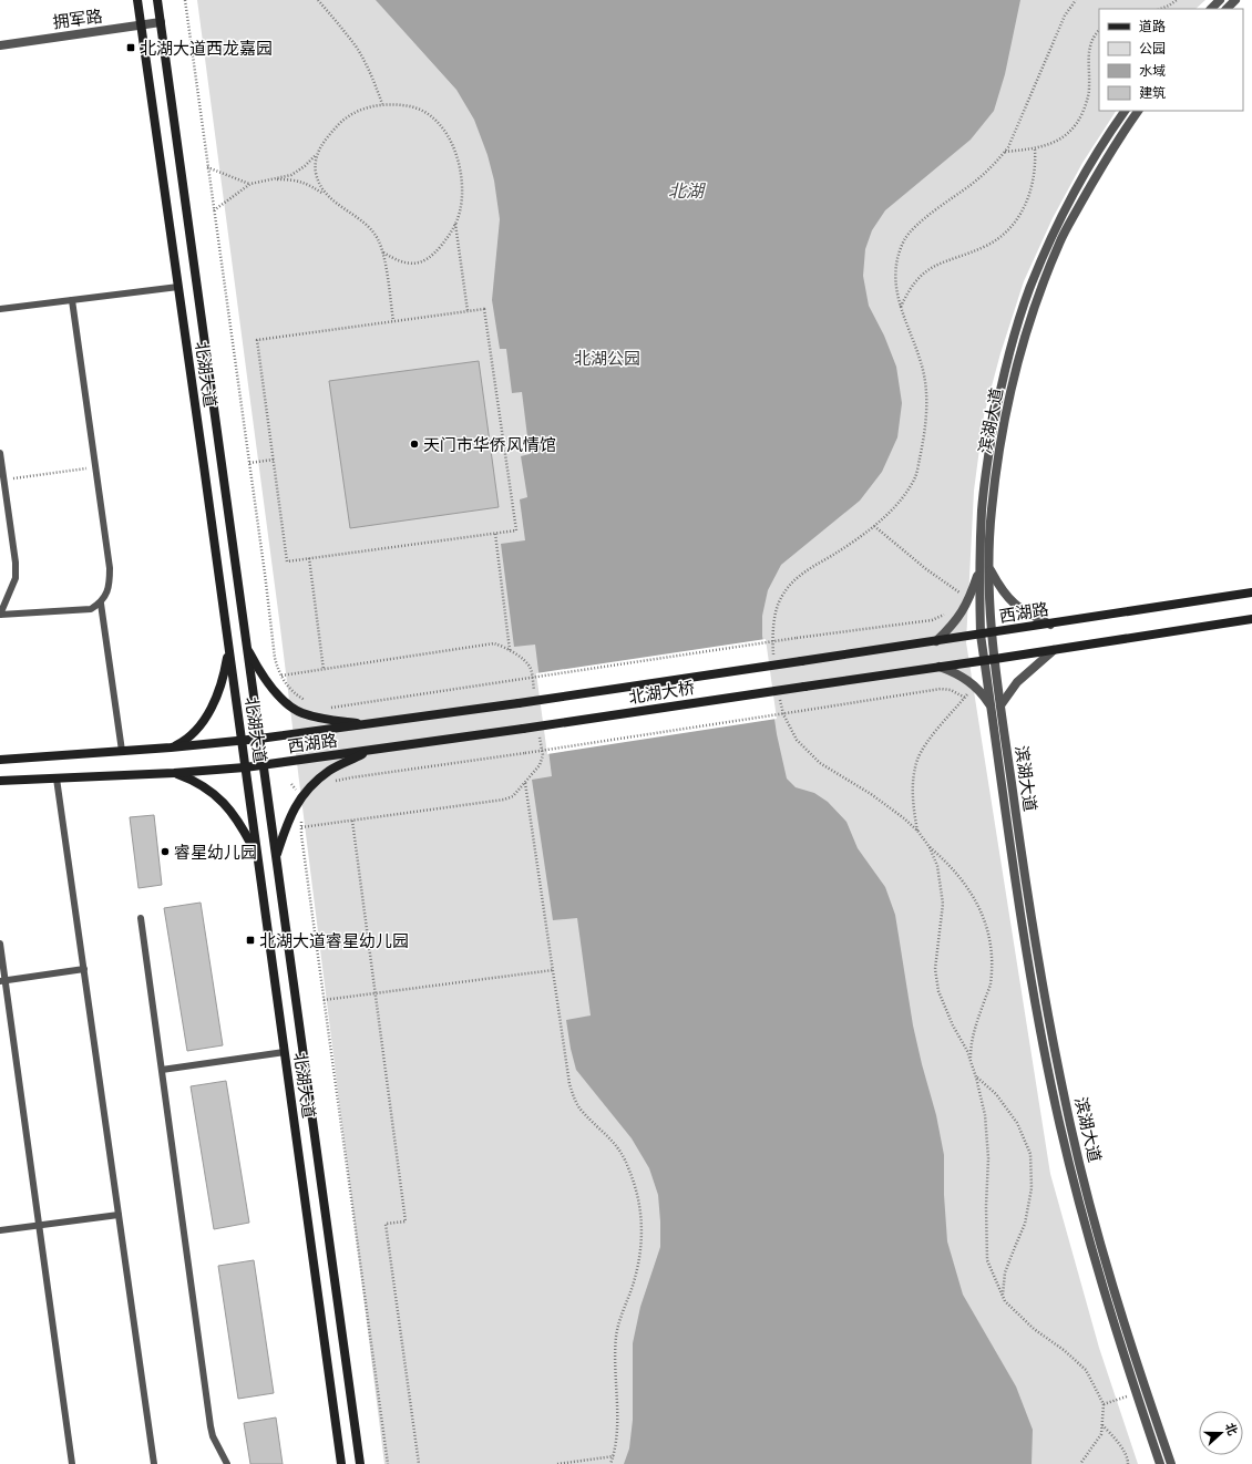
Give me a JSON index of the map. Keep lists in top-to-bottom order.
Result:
{
  "streets": {
    "main road": ["北湖大道", "西湖路", "北湖大桥"],
    "street": ["拥军路", "滨湖大道"]
  },
  "crossings": [
    ["拥军路", "北湖大道"],
    ["北湖大道", "西湖路"],
    ["滨湖大道", "西湖路"],
    ["西湖路", "北湖大桥"]
  ],
  "water": ["北湖"],
  "parks": ["北湖公园"],
  "places": {
    "transit": ["北湖大道西龙嘉园", "北湖大道睿星幼儿园"],
    "other": ["天门市华侨风情馆", "睿星幼儿园"]
  },
  "legend": [
    "道路",
    "公园",
    "水域",
    "建筑"
  ],
  "north": "right"
}
